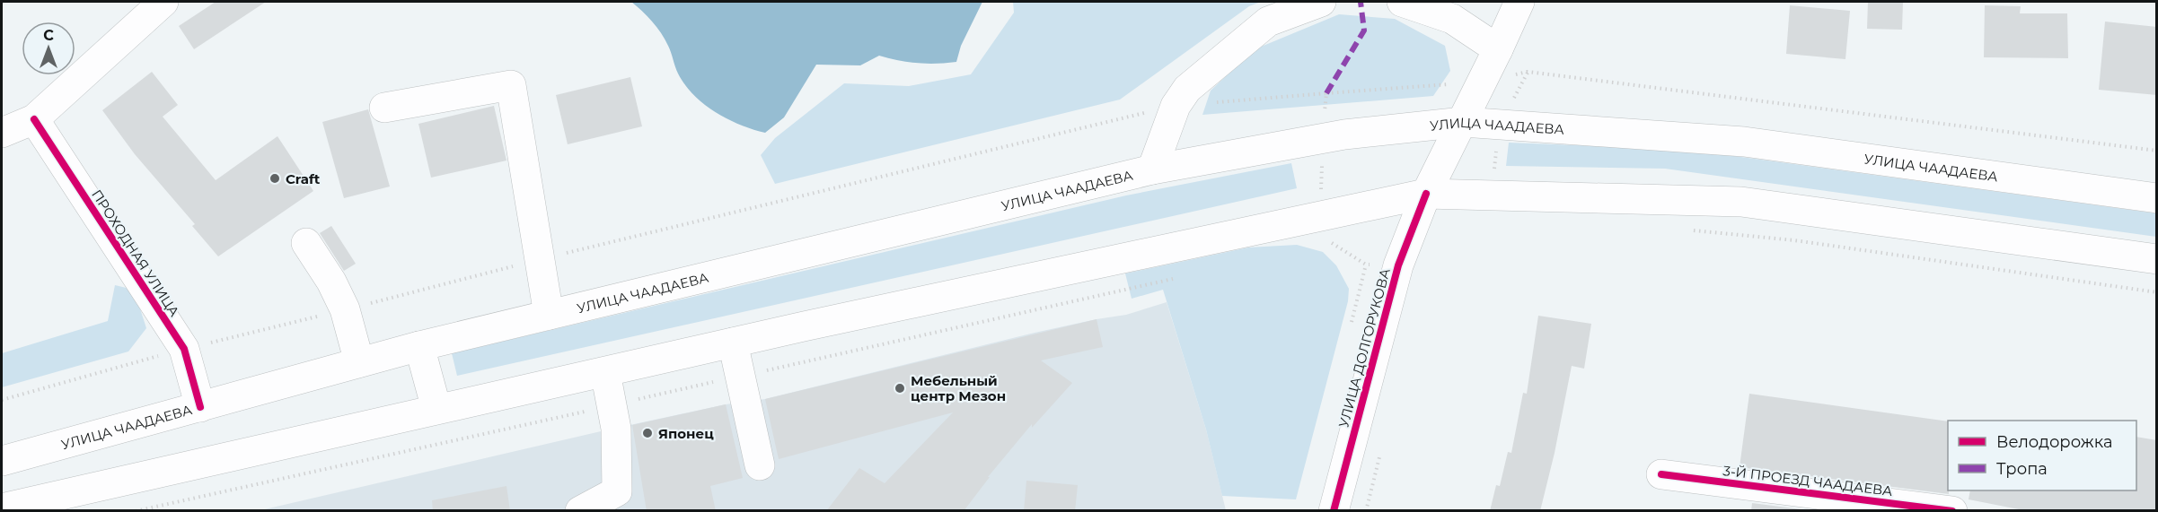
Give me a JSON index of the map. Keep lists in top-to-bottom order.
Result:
{
  "streets": {
    "main road": [
      "УЛИЦА ЧААДАЕВА",
      "ПРОХОДНАЯ УЛИЦА",
      "УЛИЦА ДОЛГОРУКОВА",
      "3-Й ПРОЕЗД ЧААДАЕВА"
    ]
  },
  "crossings": [
    ["УЛИЦА ЧААДАЕВА", "ПРОХОДНАЯ УЛИЦА"],
    ["УЛИЦА ЧААДАЕВА", "УЛИЦА ДОЛГОРУКОВА"]
  ],
  "places": ["Craft", "Мебельный центр Мезон", "Японец"],
  "legend": ["Велодорожка", "Тропа"],
  "north": "top"
}
